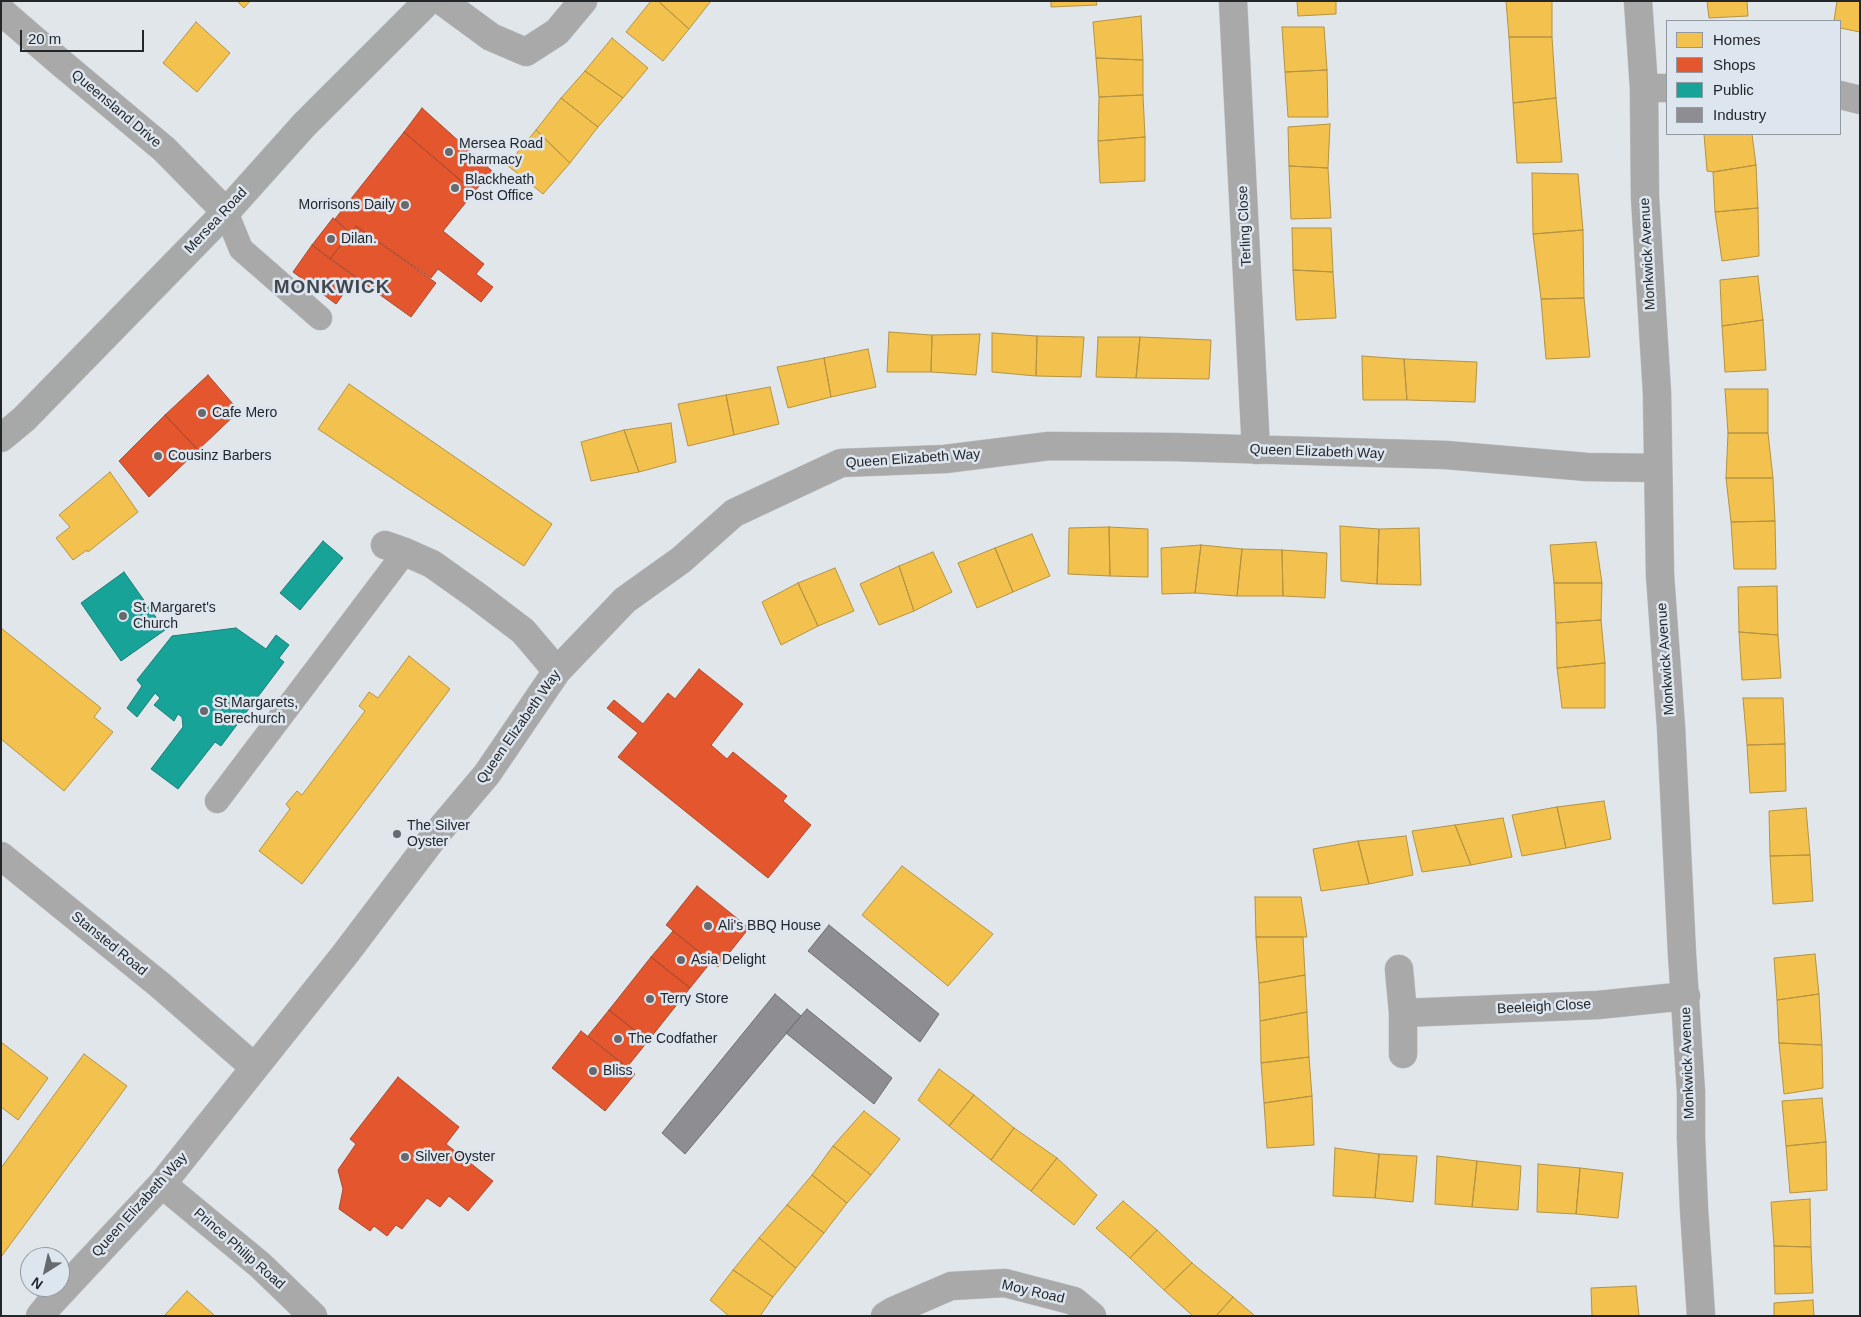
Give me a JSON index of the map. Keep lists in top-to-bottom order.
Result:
{
  "streets": {
    "main road": ["Mersea Road"],
    "street": [
      "Queensland Drive",
      "Terling Close",
      "Monkwick Avenue",
      "Queen Elizabeth Way",
      "Stansted Road",
      "Beeleigh Close",
      "Prince Philip Road",
      "Moy Road"
    ]
  },
  "crossings": [
    ["Queensland Drive", "Mersea Road"],
    ["Terling Close", "Queen Elizabeth Way"],
    ["Monkwick Avenue", "Queen Elizabeth Way"],
    ["Monkwick Avenue", "Beeleigh Close"],
    ["Queen Elizabeth Way", "Stansted Road"],
    ["Queen Elizabeth Way", "Prince Philip Road"]
  ],
  "districts": ["MONKWICK"],
  "places": [
    "Mersea Road Pharmacy",
    "Blackheath Post Office",
    "Morrisons Daily",
    "Dilan.",
    "Cafe Mero",
    "Cousinz Barbers",
    "St Margaret's Church",
    "St Margarets, Berechurch",
    "The Silver Oyster",
    "Ali's BBQ House",
    "Asia Delight",
    "Terry Store",
    "The Codfather",
    "Bliss",
    "Silver Oyster"
  ],
  "legend": [
    "Homes",
    "Shops",
    "Public",
    "Industry"
  ],
  "scale_bar": "20 m",
  "north": "bottom left"
}
